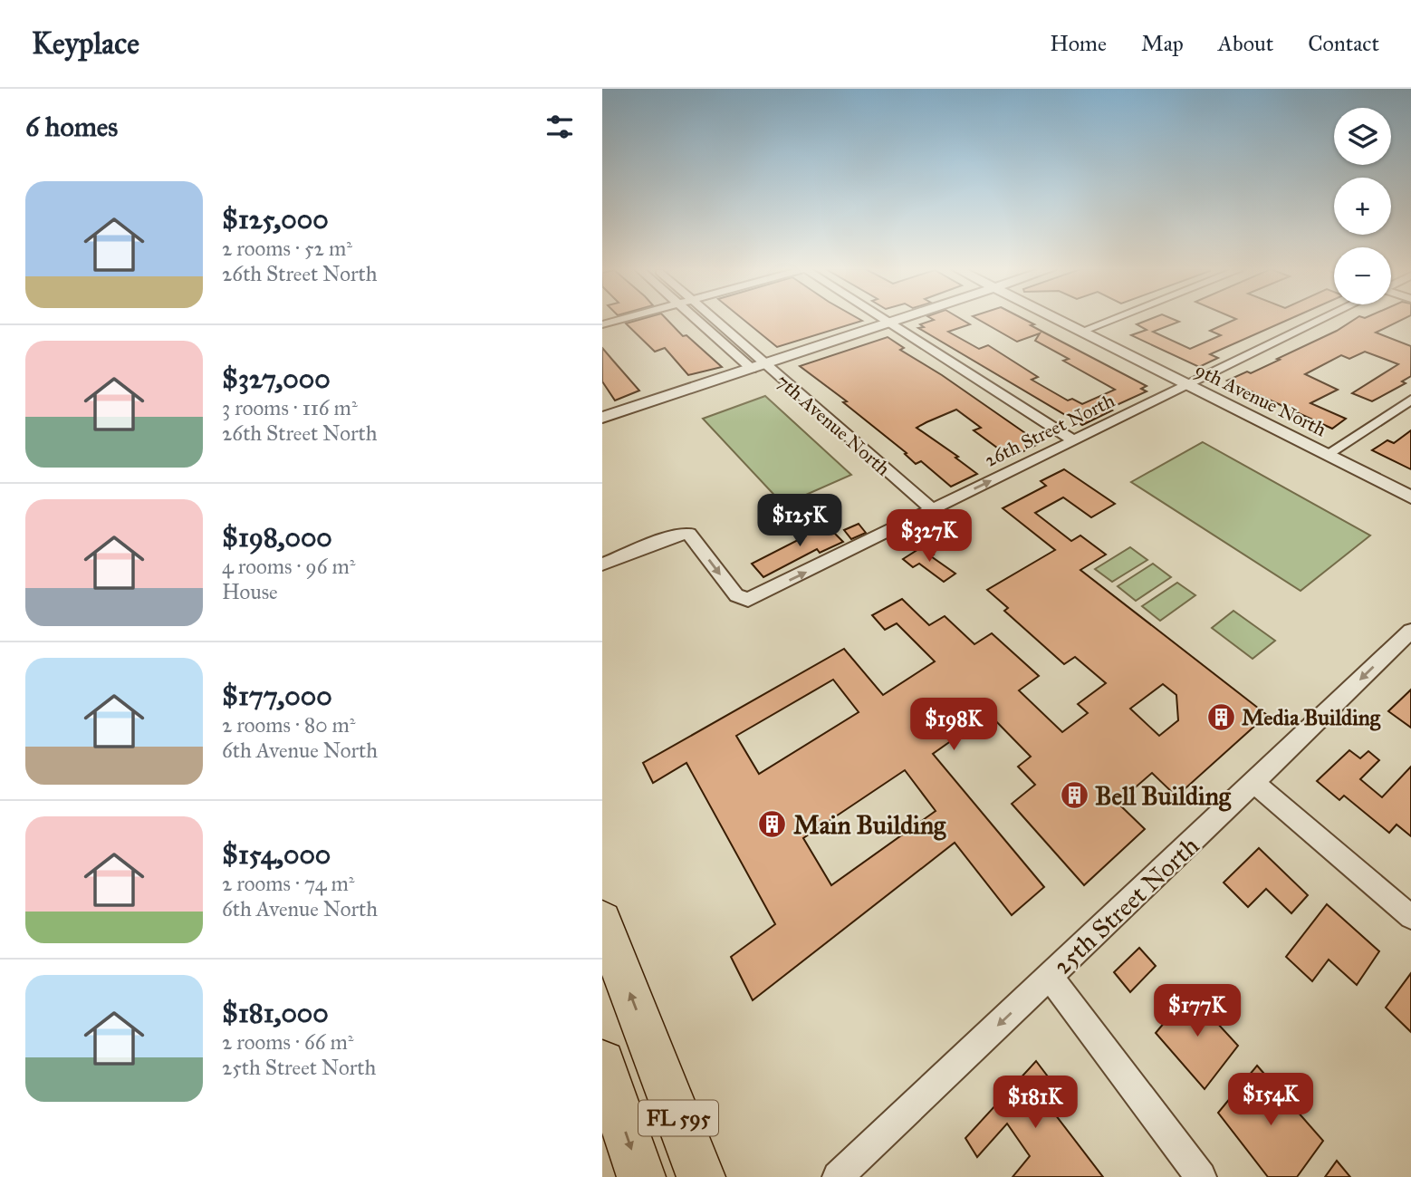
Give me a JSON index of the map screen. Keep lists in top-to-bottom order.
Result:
{
  "streets": {
    "main road": ["FL 595"],
    "street": [
      "9th Avenue North",
      "7th Avenue North",
      "26th Street North",
      "25th Street North"
    ]
  },
  "crossings": [
    ["9th Avenue North", "26th Street North"],
    ["7th Avenue North", "26th Street North"]
  ],
  "one_way": ["26th Street North", "25th Street North"],
  "places": {
    "building": ["Media Building", "Bell Building", "Main Building"]
  },
  "page": {
    "header": "Keyplace",
    "nav": [
      "Home",
      "Map",
      "About",
      "Contact"
    ],
    "heading": "6 homes",
    "map_buttons": ["+", "−"],
    "list": [
      {
        "name": "$125,000",
        "note": "2 rooms · 52 m² · 26th Street North"
      },
      {
        "name": "$327,000",
        "note": "3 rooms · 116 m² · 26th Street North"
      },
      {
        "name": "$198,000",
        "note": "4 rooms · 96 m² · House"
      },
      {
        "name": "$177,000",
        "note": "2 rooms · 80 m² · 6th Avenue North"
      },
      {
        "name": "$154,000",
        "note": "2 rooms · 74 m² · 6th Avenue North"
      },
      {
        "name": "$181,000",
        "note": "2 rooms · 66 m² · 25th Street North"
      }
    ],
    "price": [
      "$125K",
      "$327K",
      "$198K",
      "$177K",
      "$154K",
      "$181K"
    ]
  }
}
